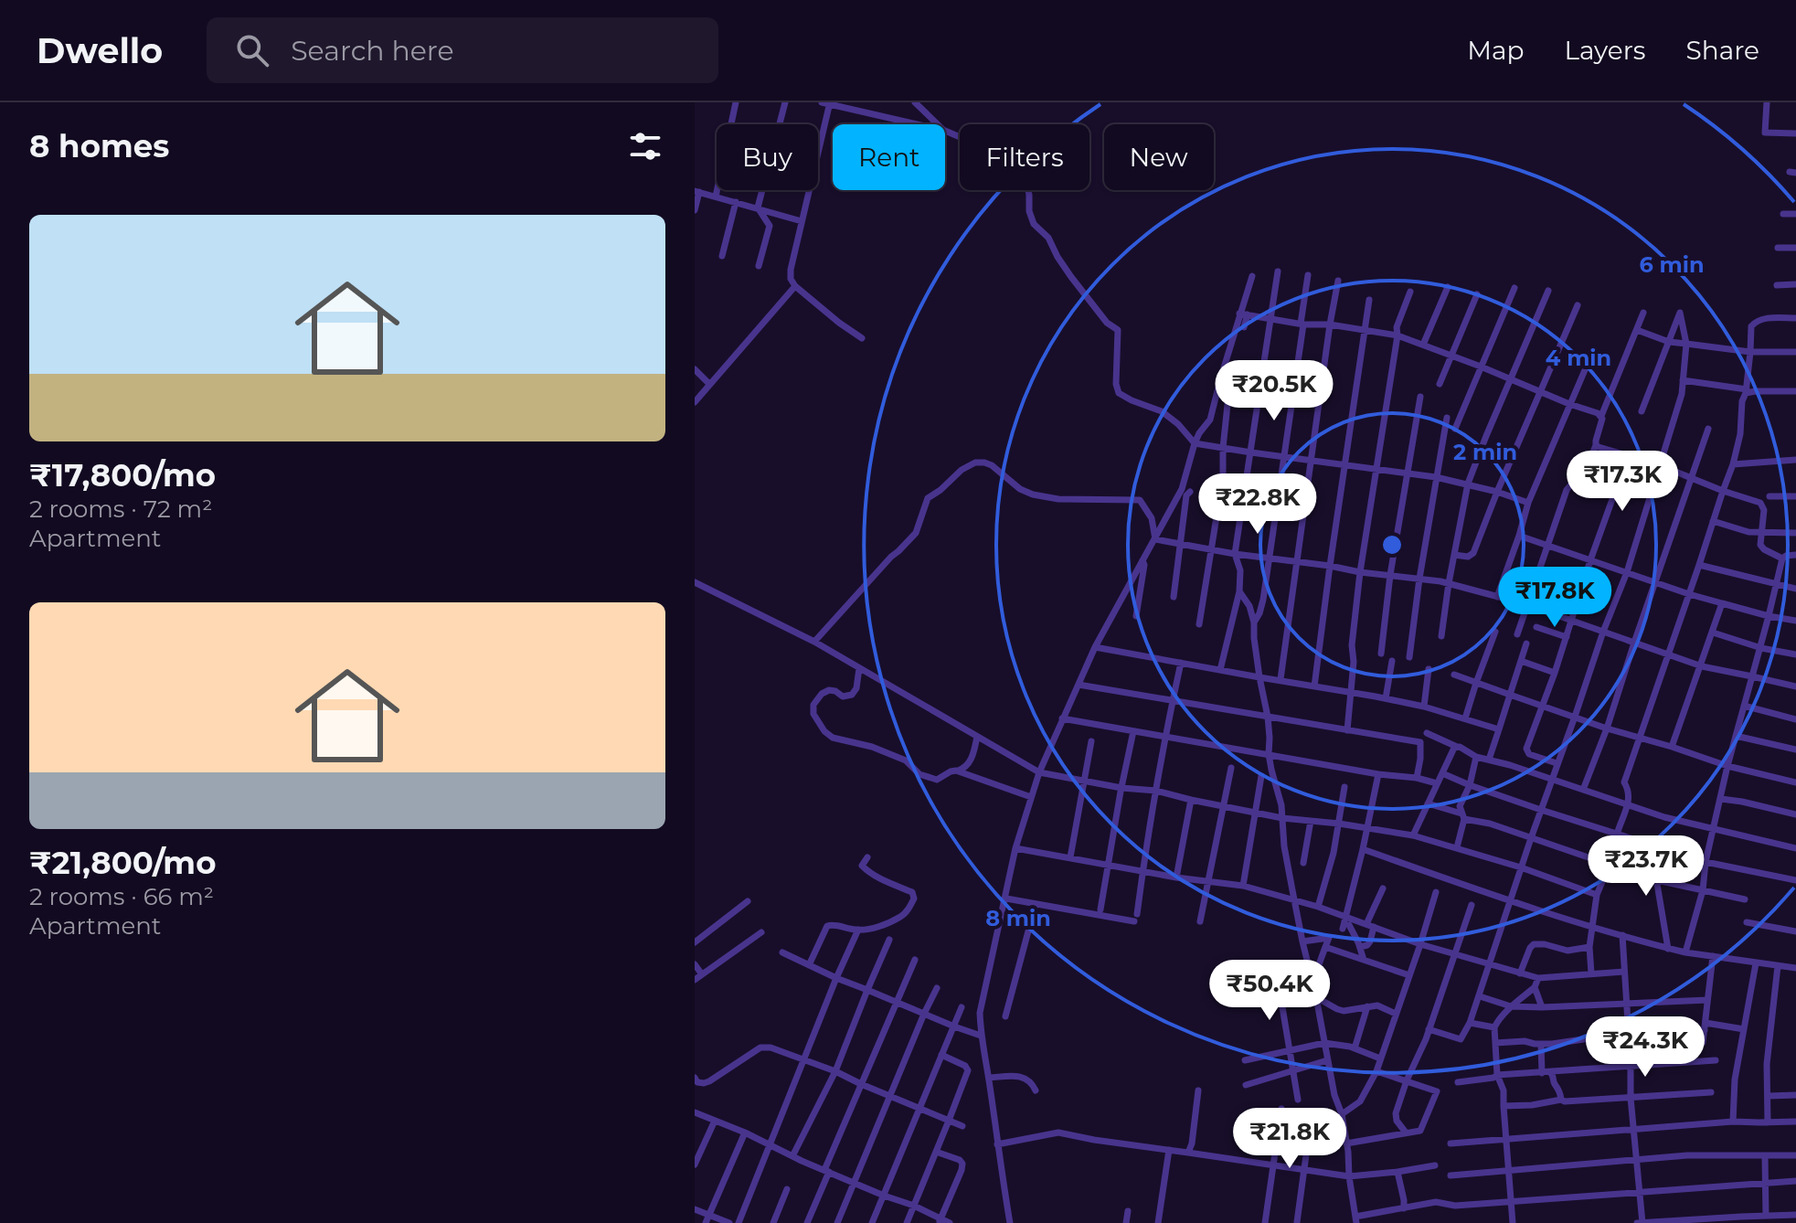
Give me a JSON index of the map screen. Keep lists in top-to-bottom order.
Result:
{
  "page": {
    "header": "Dwello",
    "search": "Search here",
    "nav": ["Map", "Layers", "Share"],
    "heading": "8 homes",
    "chip": [
      "Buy",
      "Rent",
      "Filters",
      "New"
    ],
    "list": [
      {
        "name": "₹17,800/mo",
        "note": "2 rooms · 72 m² · Apartment"
      },
      {
        "name": "₹21,800/mo",
        "note": "2 rooms · 66 m² · Apartment"
      }
    ],
    "price": [
      "₹20.5K",
      "₹17.3K",
      "₹22.8K",
      "₹17.8K",
      "₹23.7K",
      "₹50.4K",
      "₹24.3K",
      "₹21.8K"
    ]
  },
  "rings": [
    "6 min",
    "4 min",
    "2 min",
    "8 min"
  ]
}
